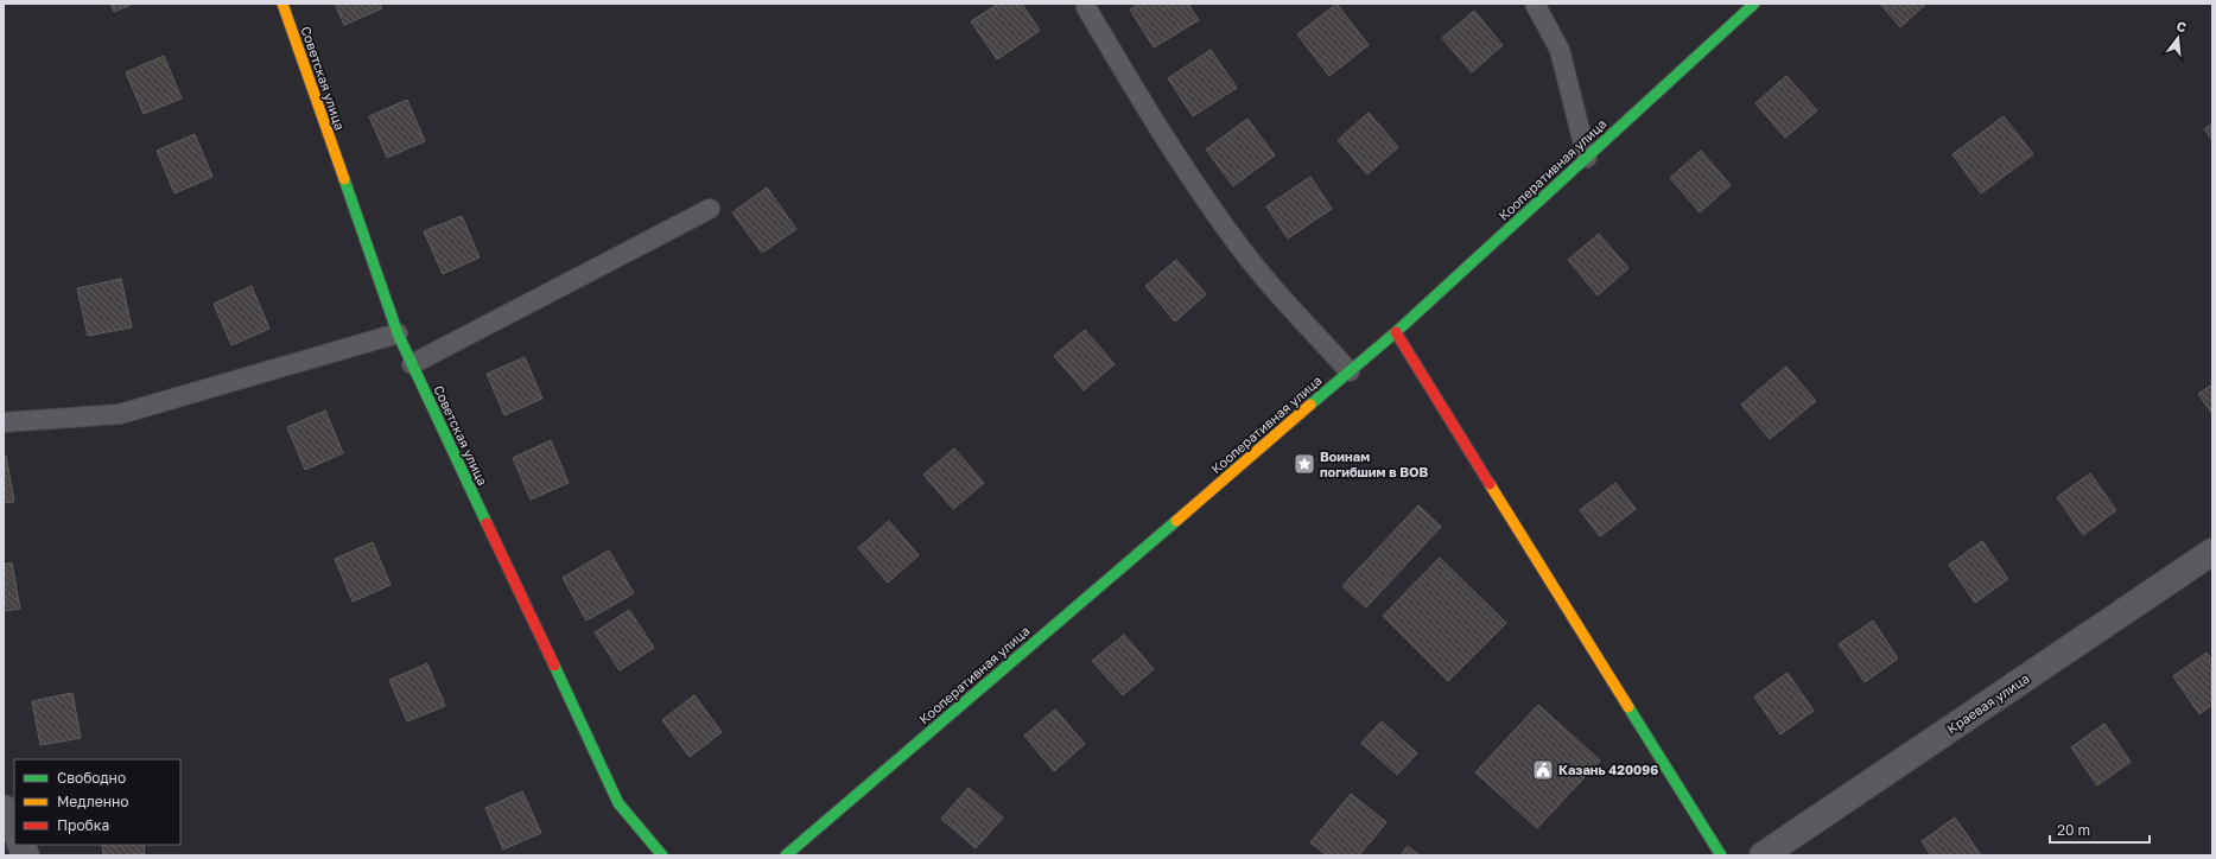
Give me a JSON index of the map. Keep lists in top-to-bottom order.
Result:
{
  "streets": {
    "street": ["Советская улица", "Кооперативная улица", "Краевая улица"]
  },
  "places": {
    "place": ["Воинам погибшим в ВОВ"],
    "public building": ["Казань 420096"]
  },
  "legend": ["Свободно", "Медленно", "Пробка"],
  "scale_bar": "20 m",
  "north": "top"
}
